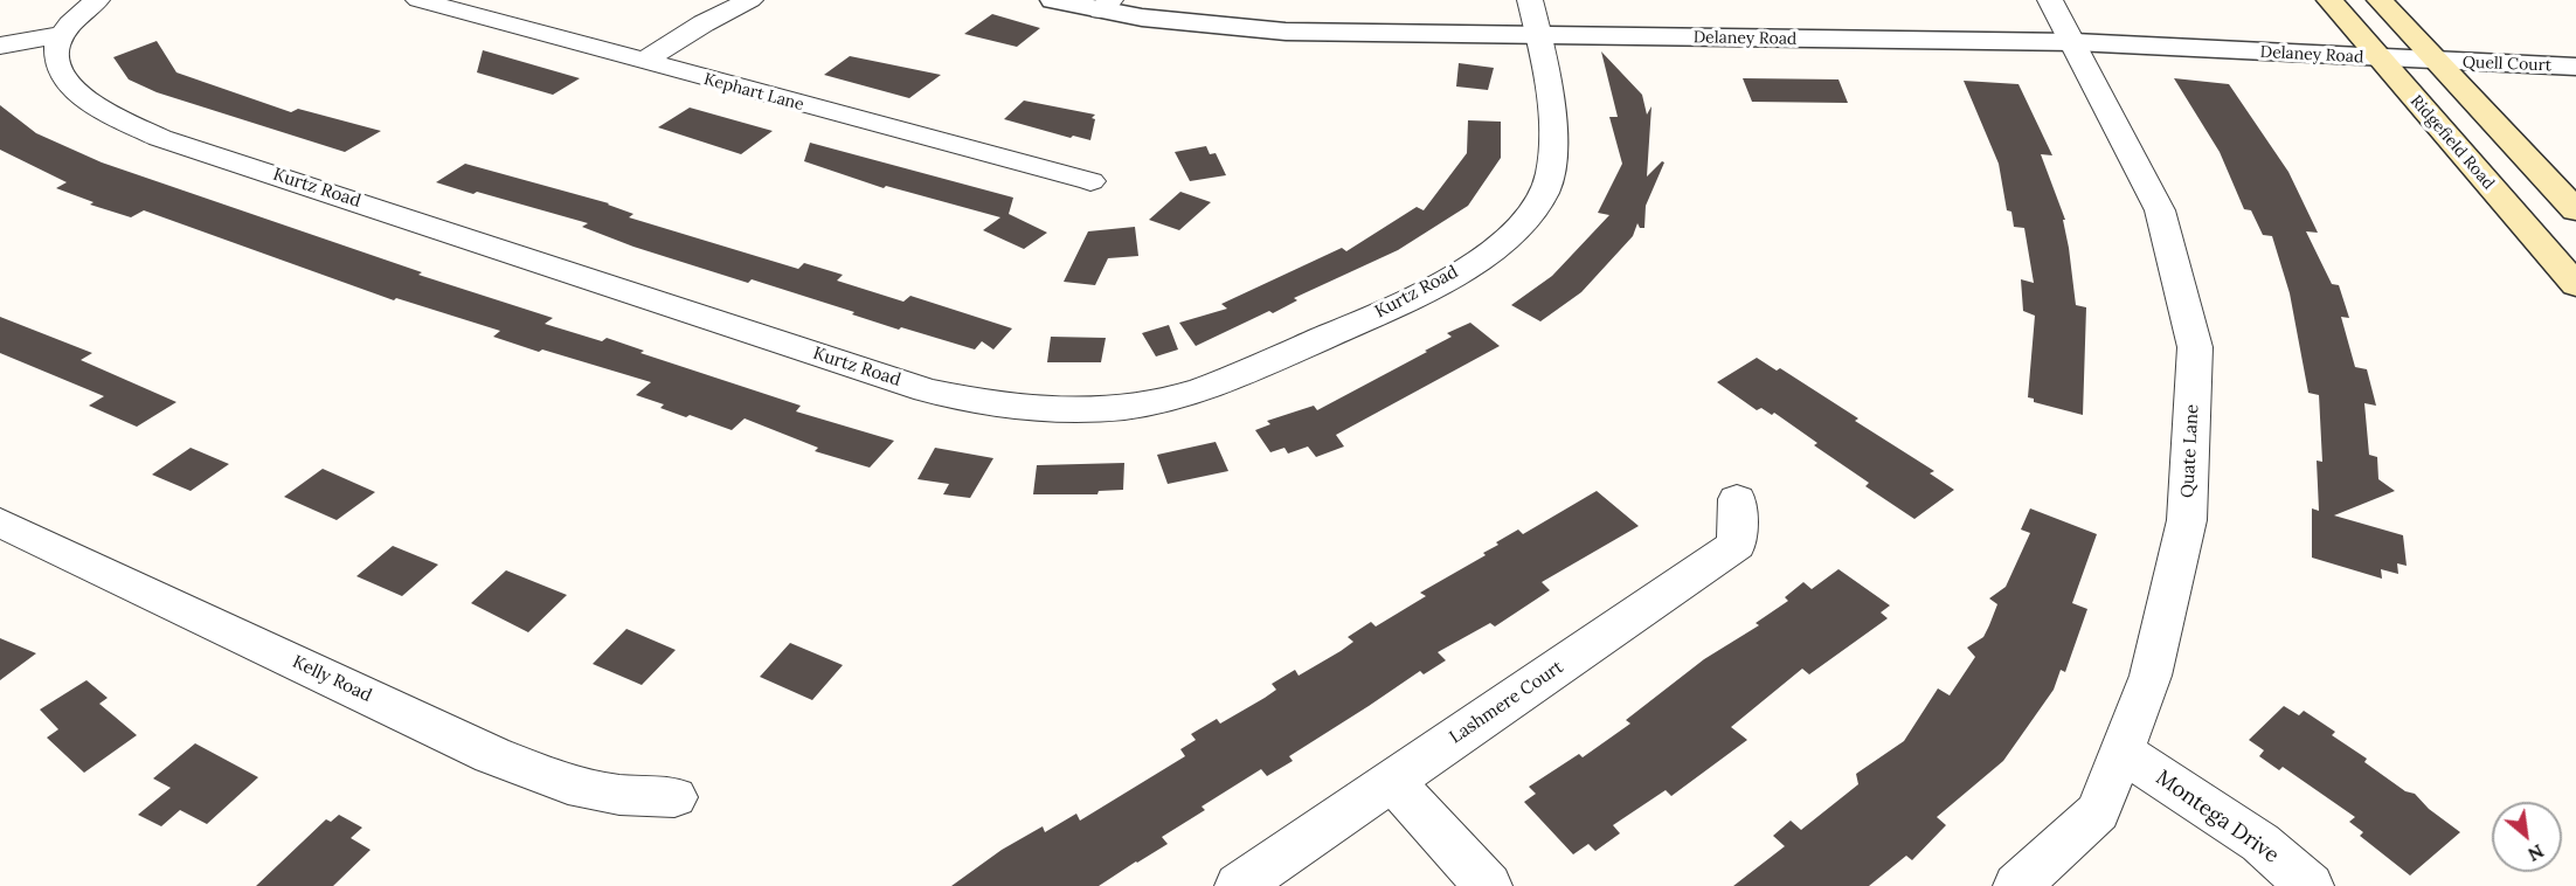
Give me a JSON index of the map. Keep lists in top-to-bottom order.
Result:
{
  "streets": {
    "main road": ["Ridgefield Road"],
    "street": [
      "Delaney Road",
      "Quell Court",
      "Kephart Lane",
      "Kurtz Road",
      "Quate Lane",
      "Kelly Road",
      "Lashmere Court",
      "Montega Drive"
    ]
  },
  "crossings": [
    ["Delaney Road", "Quell Court"],
    ["Delaney Road", "Ridgefield Road"],
    ["Delaney Road", "Kurtz Road"],
    ["Delaney Road", "Quate Lane"],
    ["Quate Lane", "Montega Drive"]
  ],
  "north": "bottom right"
}
